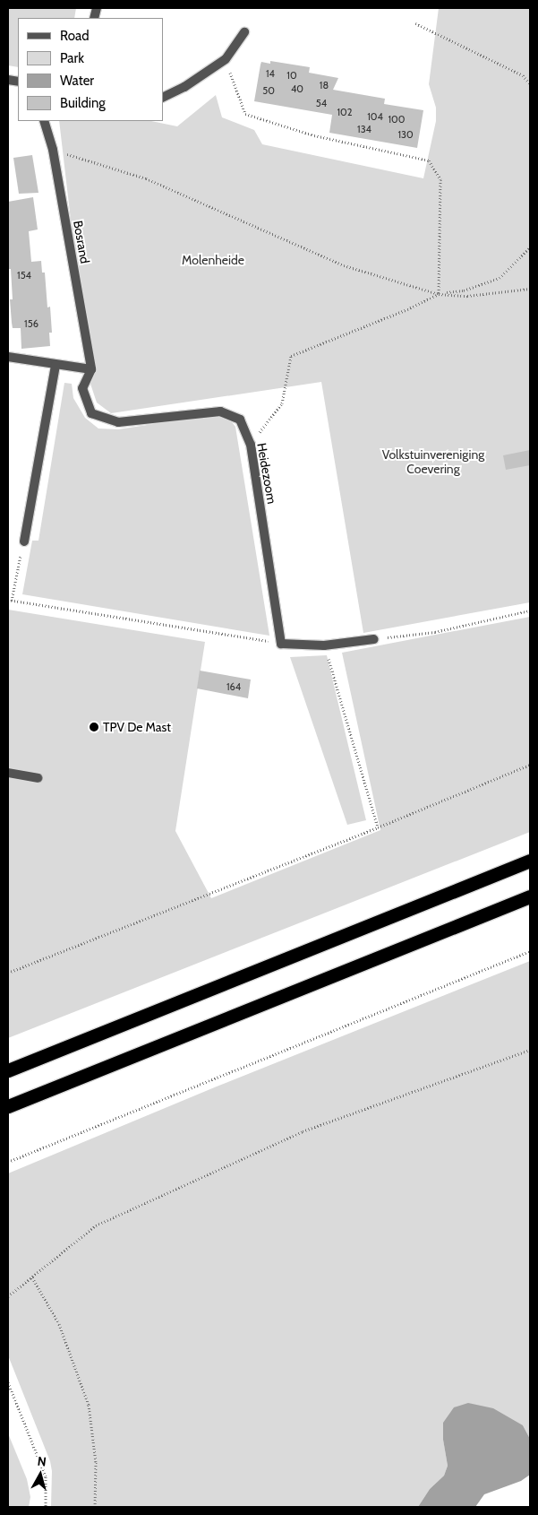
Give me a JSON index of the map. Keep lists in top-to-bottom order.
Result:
{
  "streets": {
    "street": ["Bosrand", "Heidezoom"]
  },
  "crossings": [
    ["Bosrand", "Heidezoom"]
  ],
  "parks": ["Molenheide", "Volkstuinvereniging Coevering"],
  "places": ["TPV De Mast"],
  "house_numbers": [
    "14",
    "10",
    "18",
    "40",
    "50",
    "54",
    "102",
    "104",
    "100",
    "134",
    "130",
    "154",
    "156",
    "164"
  ],
  "legend": [
    "Road",
    "Park",
    "Water",
    "Building"
  ],
  "north": "top"
}
